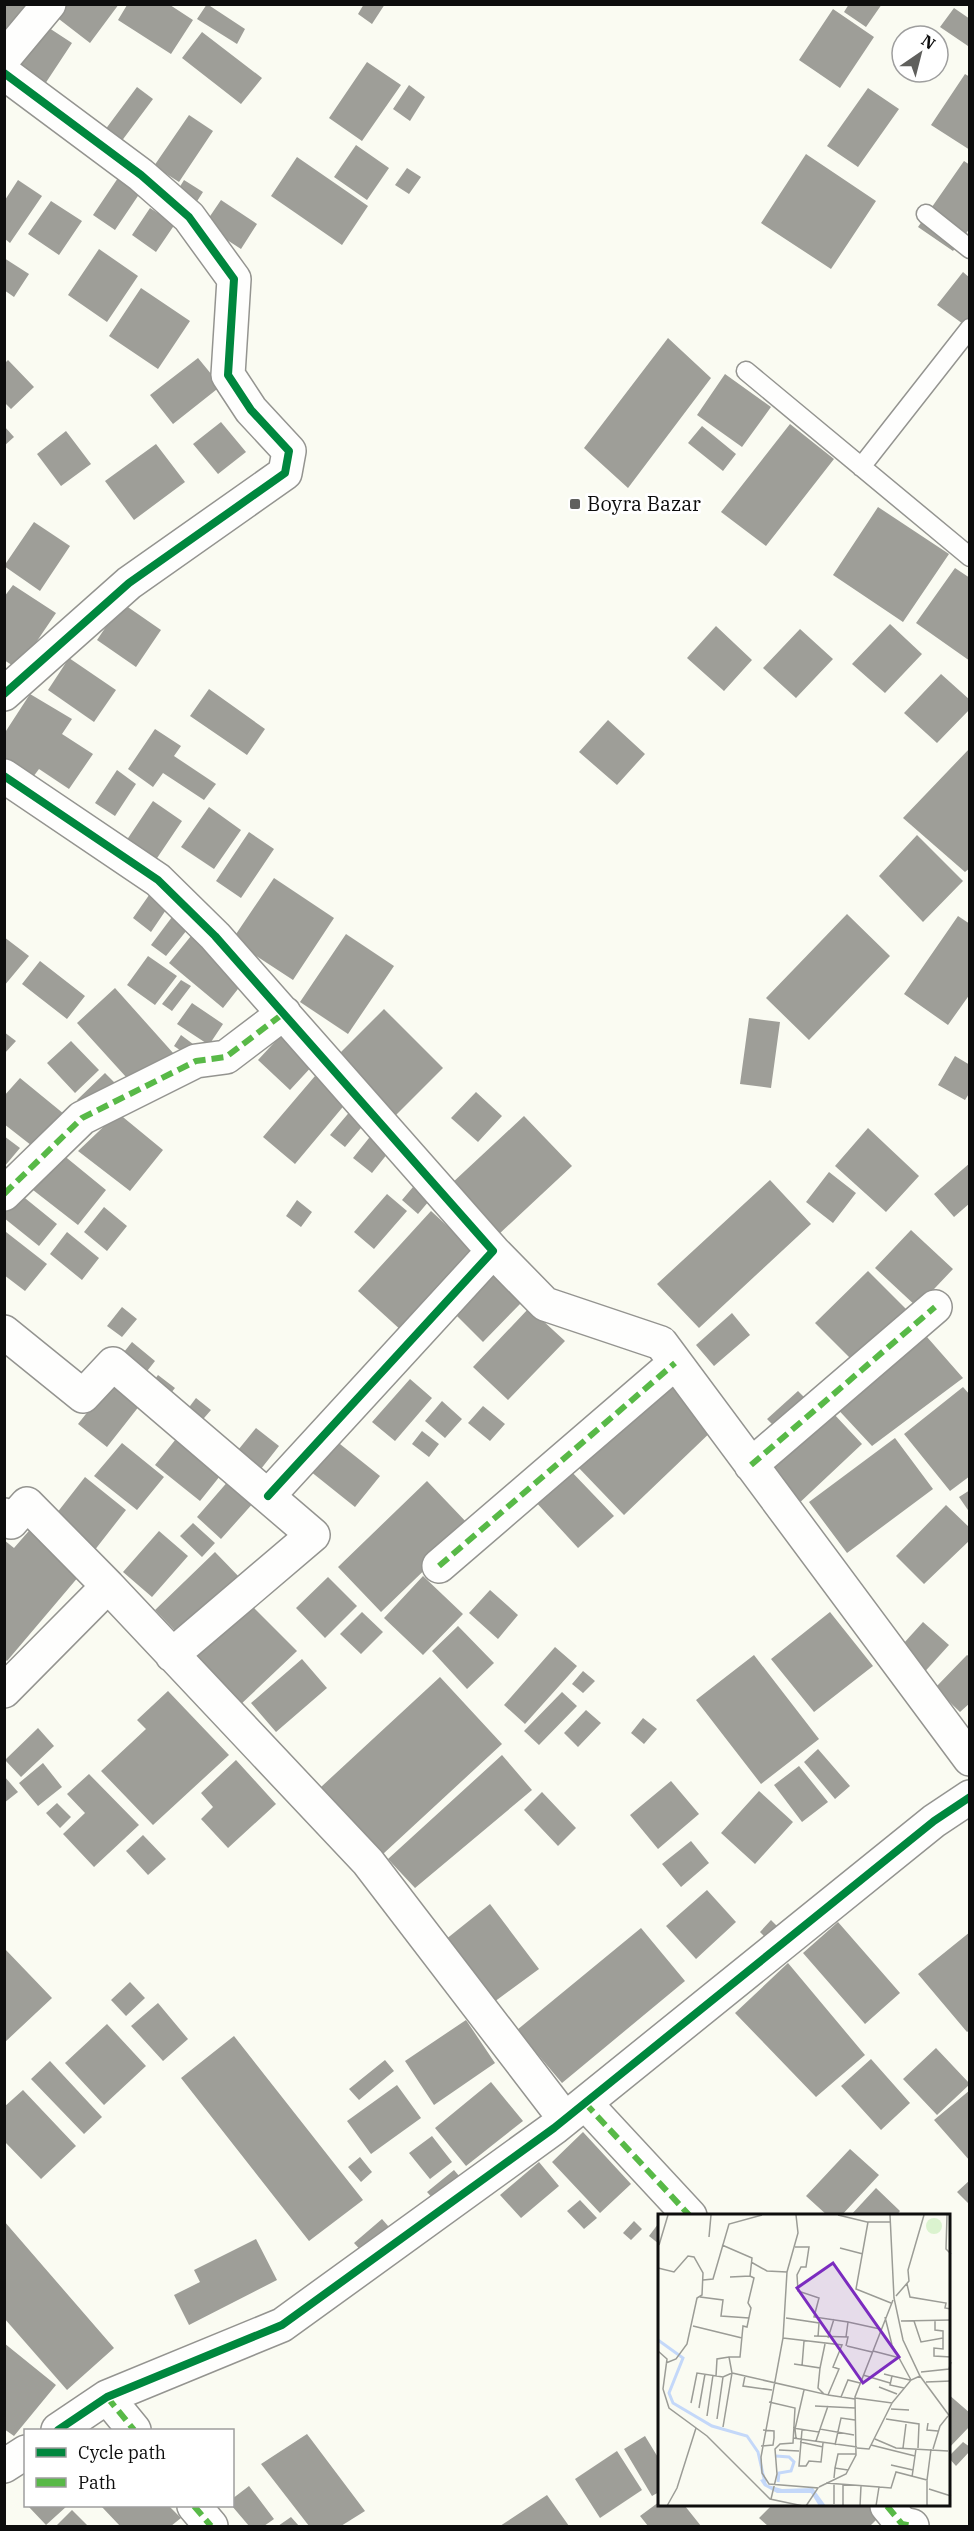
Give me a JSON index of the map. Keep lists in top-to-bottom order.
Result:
{
  "places": {
    "transit": ["Boyra Bazar"]
  },
  "legend": ["Cycle path", "Path"],
  "north": "top right"
}
